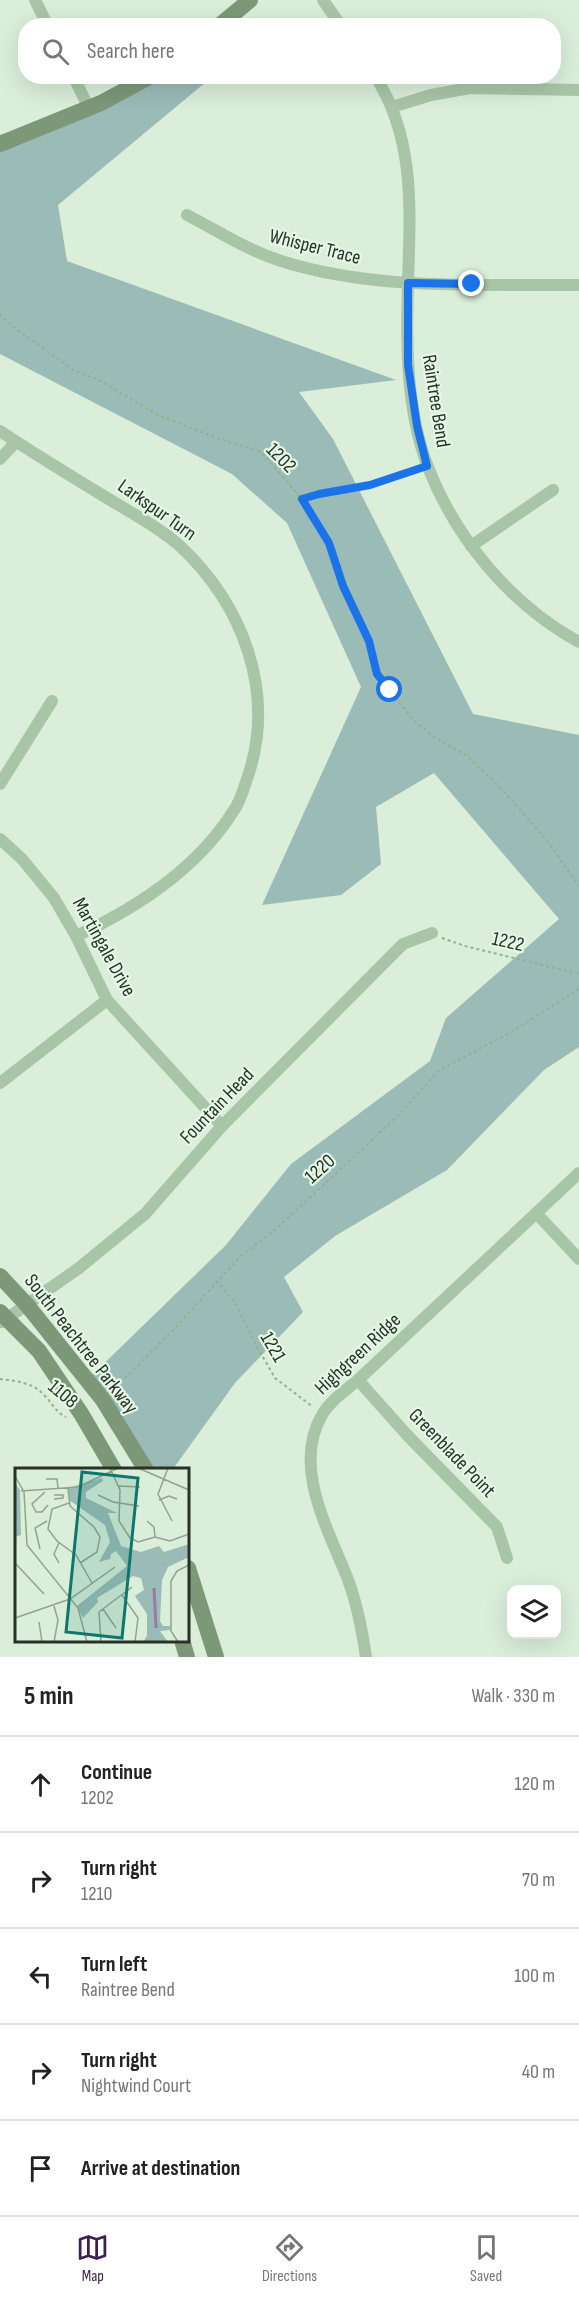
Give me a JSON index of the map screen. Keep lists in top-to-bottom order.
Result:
{
  "streets": {
    "main road": ["South Peachtree Parkway"],
    "street": [
      "Whisper Trace",
      "Raintree Bend",
      "Larkspur Turn",
      "Martingale Drive",
      "Fountain Head",
      "Highgreen Ridge",
      "Greenblade Point"
    ],
    "path": [
      "1202",
      "1222",
      "1220",
      "1221",
      "1108"
    ]
  },
  "crossings": [
    ["Whisper Trace", "Raintree Bend"],
    ["Larkspur Turn", "Martingale Drive"],
    ["1222", "Fountain Head"],
    ["Martingale Drive", "Fountain Head"],
    ["Fountain Head", "South Peachtree Parkway"],
    ["1220", "South Peachtree Parkway"],
    ["1220", "1221"],
    ["South Peachtree Parkway", "1108"],
    ["1221", "Highgreen Ridge"],
    ["Highgreen Ridge", "Greenblade Point"]
  ],
  "page": {
    "search": "Search here",
    "heading": ["5 min", "Walk · 330 m"],
    "list": [
      ["Continue", "1202", "120 m"],
      ["Turn right", "1210", "70 m"],
      ["Turn left", "Raintree Bend", "100 m"],
      ["Turn right", "Nightwind Court", "40 m"],
      "Arrive at destination"
    ],
    "nav": ["Map", "Directions", "Saved"]
  }
}
